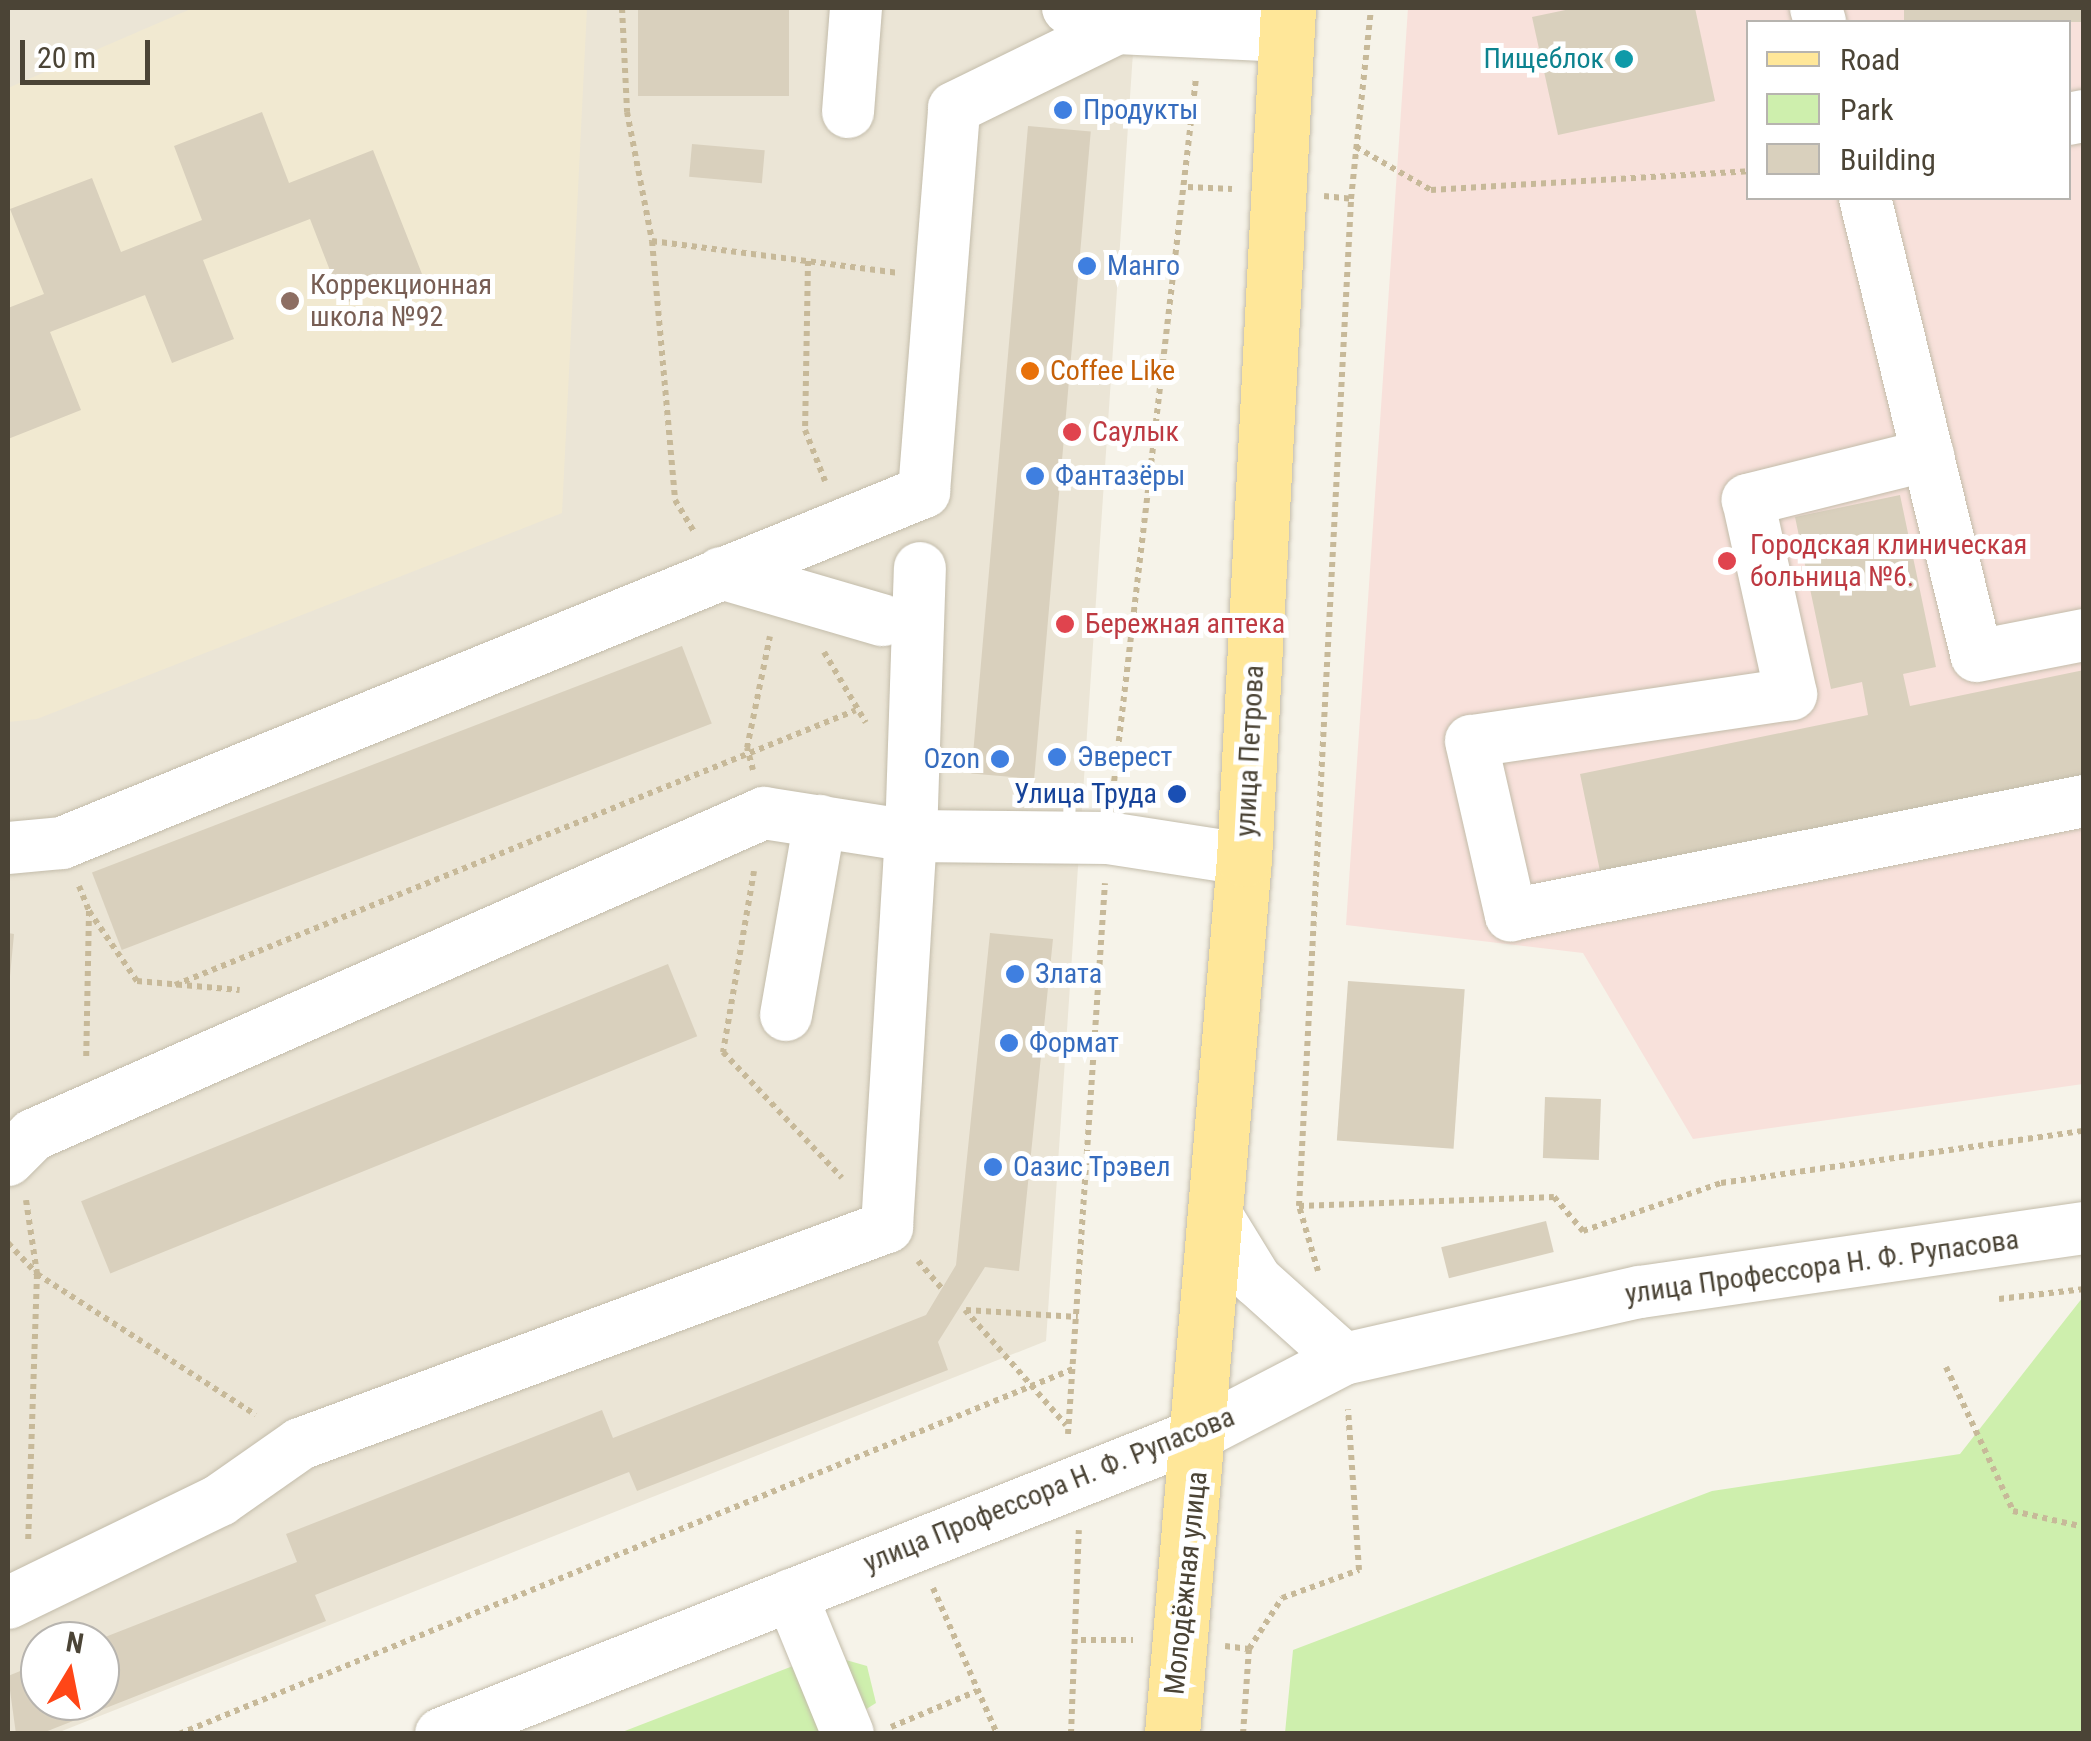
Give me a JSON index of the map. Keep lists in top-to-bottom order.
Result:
{
  "streets": {
    "main road": ["улица Петрова", "Молодёжная улица"],
    "street": ["улица Профессора Н. Ф. Рупасова"]
  },
  "crossings": [
    ["улица Петрова", "улица Профессора Н. Ф. Рупасова"],
    ["улица Петрова", "Молодёжная улица"],
    ["улица Профессора Н. Ф. Рупасова", "Молодёжная улица"]
  ],
  "places": [
    "Пищеблок",
    "Продукты",
    "Манго",
    "Коррекционная школа №92",
    "Coffee Like",
    "Саулык",
    "Фантазёры",
    "Городская клиническая больница №6.",
    "Бережная аптека",
    "Эверест",
    "Ozon",
    "Улица Труда",
    "Злата",
    "Формат",
    "Оазис Трэвел"
  ],
  "legend": ["Road", "Park", "Building"],
  "scale_bar": "20 m",
  "north": "top"
}
